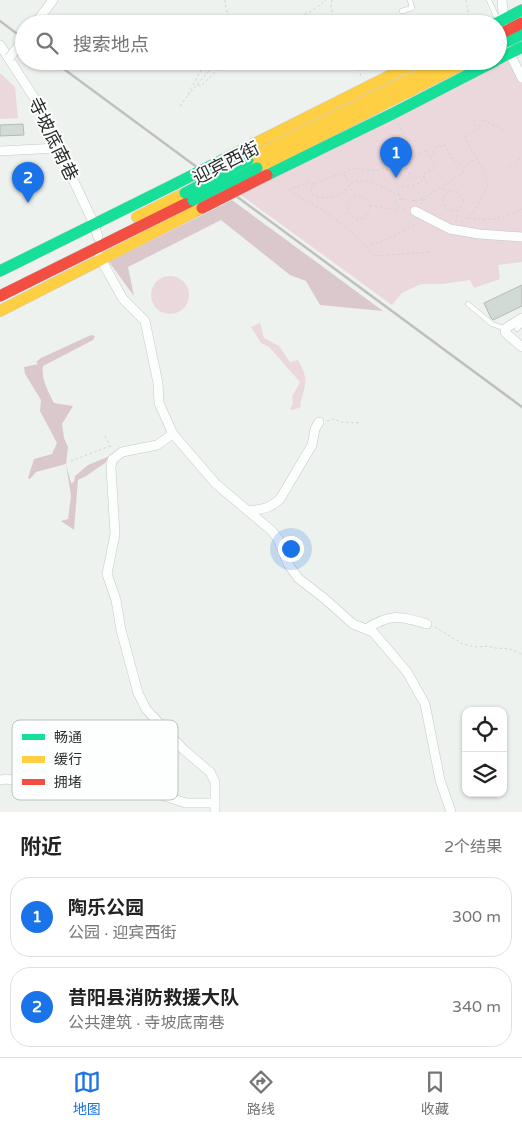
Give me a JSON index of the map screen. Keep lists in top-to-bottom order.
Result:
{
  "streets": {
    "street": ["寺坡底南巷", "迎宾西街"]
  },
  "crossings": [
    ["寺坡底南巷", "迎宾西街"]
  ],
  "legend": ["畅通", "缓行", "拥堵"],
  "page": {
    "search": "搜索地点",
    "pins": ["1", "2"],
    "heading": ["附近", "2个结果"],
    "list": [
      {
        "mark": "1",
        "name": "陶乐公园",
        "note": "公园 · 迎宾西街",
        "value": "300 m"
      },
      {
        "mark": "2",
        "name": "昔阳县消防救援大队",
        "note": "公共建筑 · 寺坡底南巷",
        "value": "340 m"
      }
    ],
    "nav": ["地图", "路线", "收藏"]
  }
}
